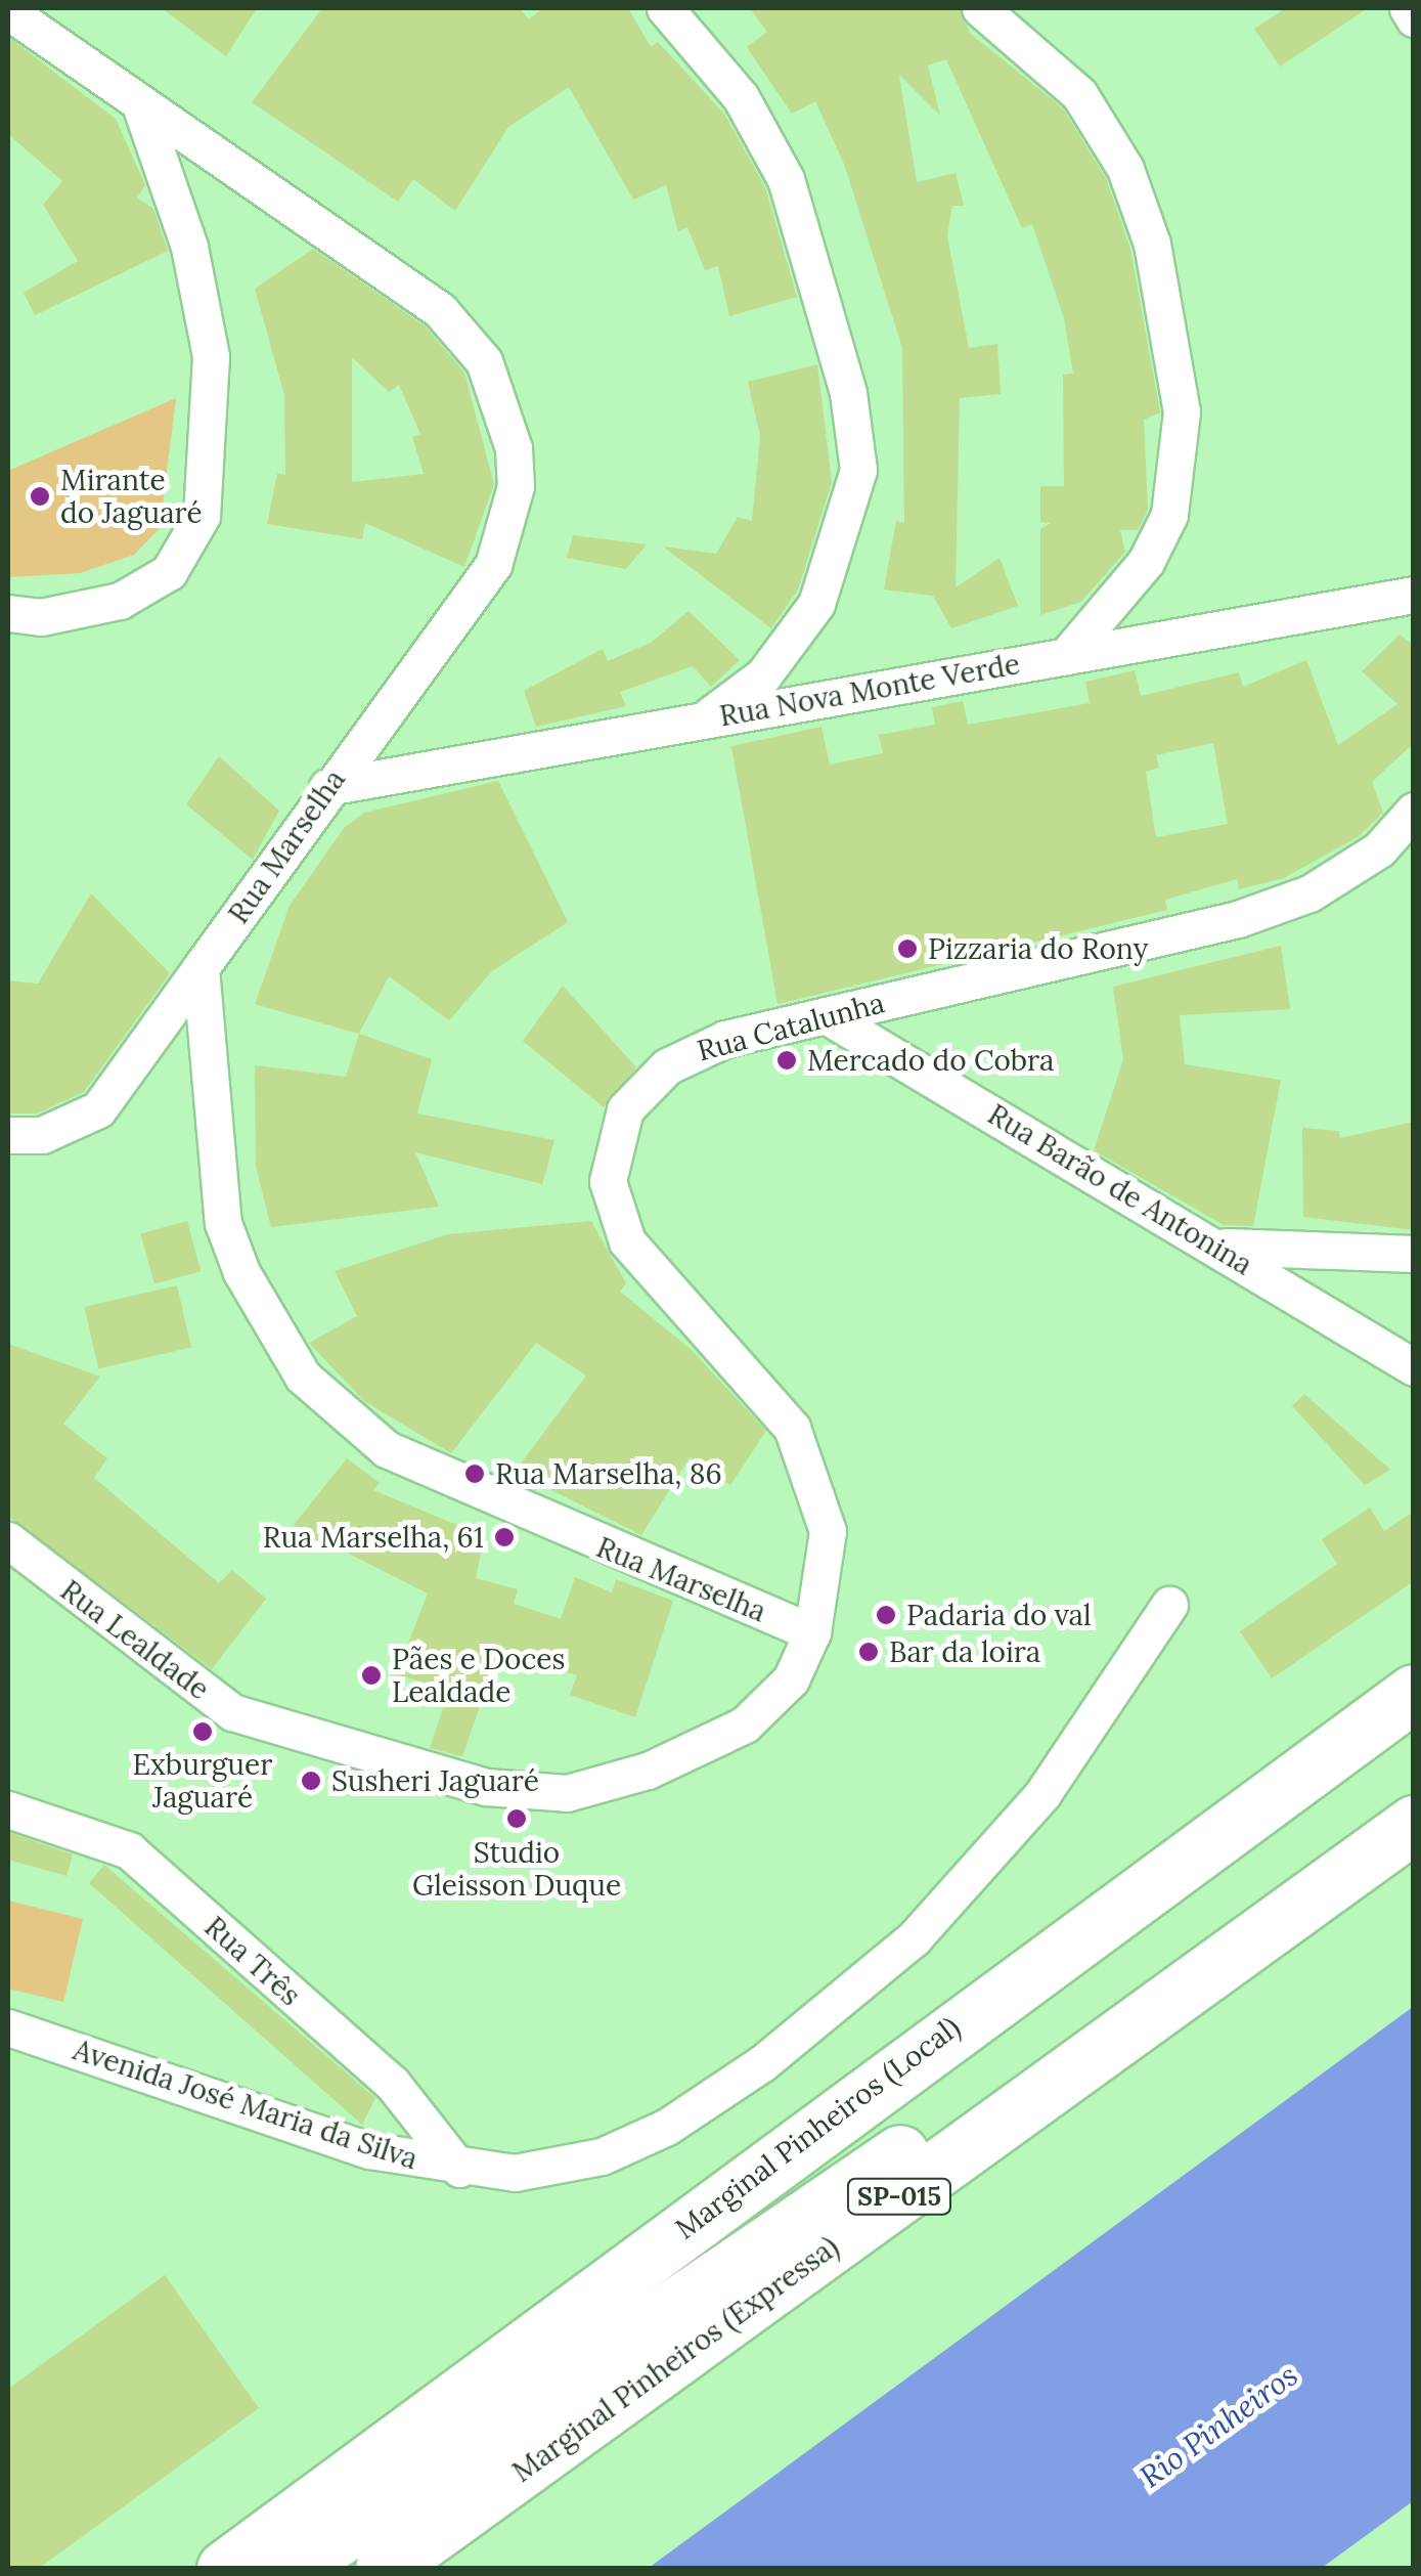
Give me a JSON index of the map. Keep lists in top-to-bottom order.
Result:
{
  "streets": {
    "highway": ["Marginal Pinheiros (Local)", "SP-015", "Marginal Pinheiros (Expressa)"],
    "street": [
      "Rua Nova Monte Verde",
      "Rua Marselha",
      "Rua Catalunha",
      "Rua Barão de Antonina",
      "Rua Lealdade",
      "Rua Três",
      "Avenida José Maria da Silva"
    ]
  },
  "crossings": [
    ["Rua Nova Monte Verde", "Rua Marselha"],
    ["Rua Marselha", "Rua Catalunha"],
    ["Rua Marselha", "Rua Lealdade"],
    ["Rua Catalunha", "Rua Barão de Antonina"],
    ["Rua Catalunha", "Rua Lealdade"],
    ["Rua Três", "Avenida José Maria da Silva"]
  ],
  "water": ["Rio Pinheiros"],
  "places": [
    "Mirante do Jaguaré",
    "Pizzaria do Rony",
    "Mercado do Cobra",
    "Rua Marselha, 86",
    "Rua Marselha, 61",
    "Padaria do val",
    "Bar da loira",
    "Pães e Doces Lealdade",
    "Exburguer Jaguaré",
    "Susheri Jaguaré",
    "Studio Gleisson Duque"
  ]
}
